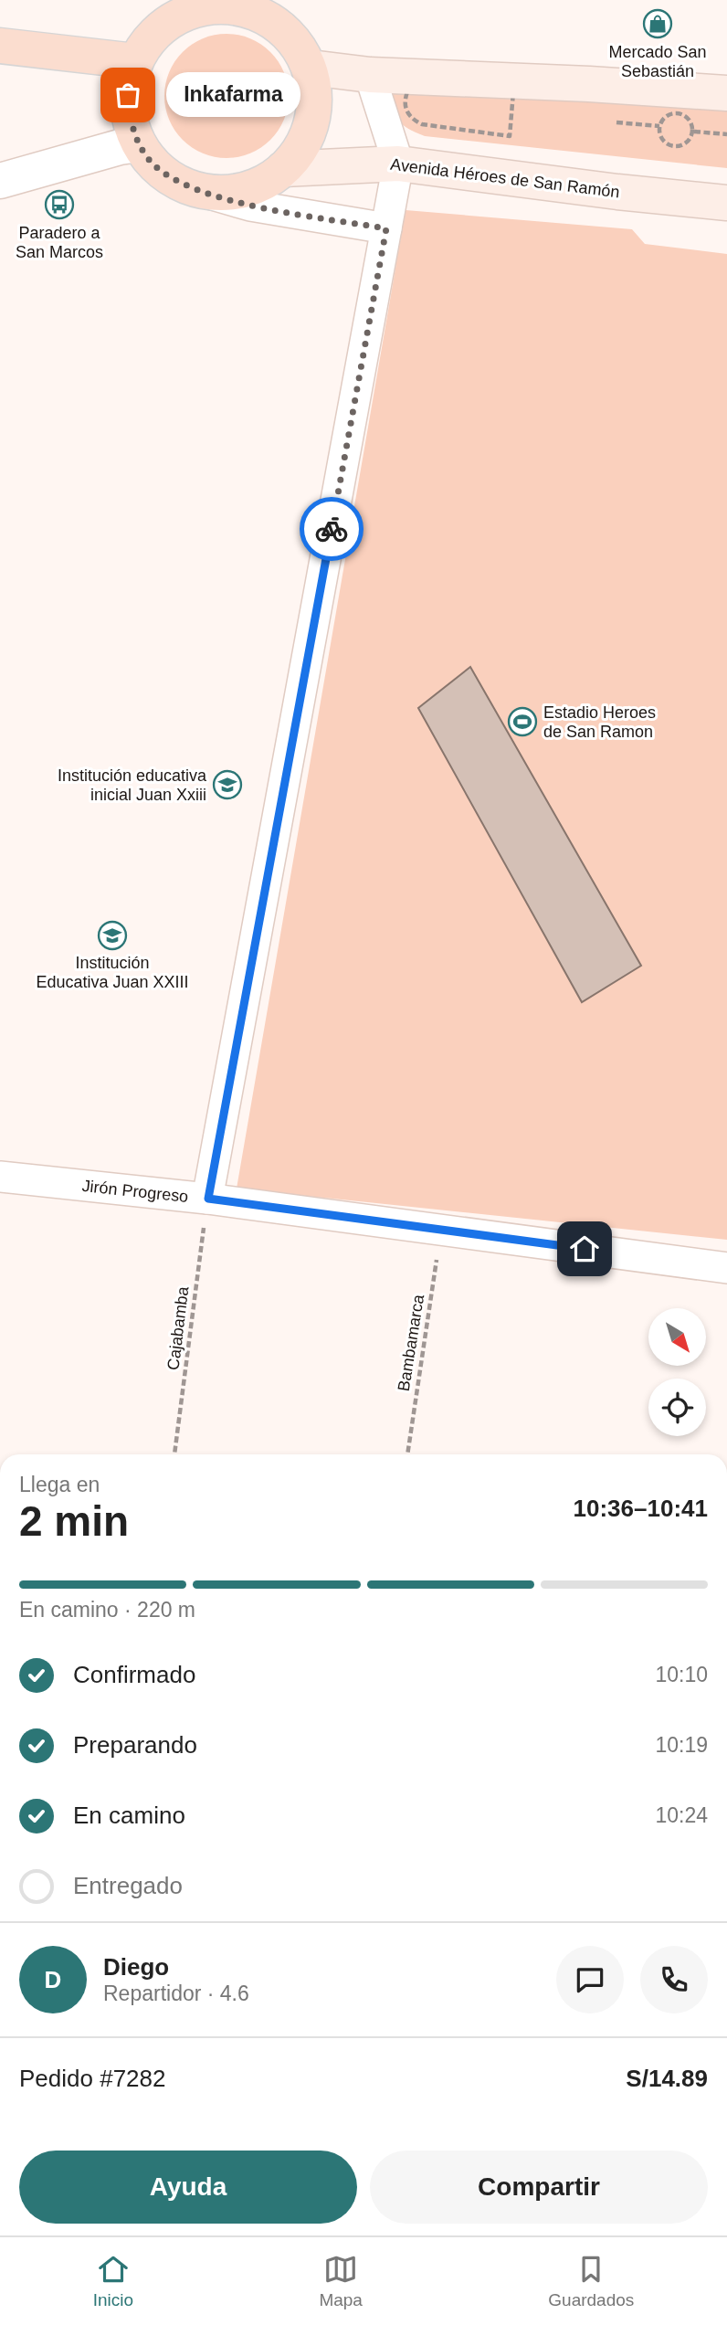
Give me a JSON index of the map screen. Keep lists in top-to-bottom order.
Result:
{
  "streets": {
    "main road": ["Avenida Héroes de San Ramón"],
    "street": ["Jirón Progreso"],
    "path": ["Cajabamba", "Bambamarca"]
  },
  "crossings": [
    ["Jirón Progreso", "Cajabamba"],
    ["Jirón Progreso", "Bambamarca"]
  ],
  "places": {
    "shop": ["Mercado San Sebastián"],
    "other": ["Inkafarma"],
    "bus stop": ["Paradero a San Marcos"],
    "sports": ["Estadio Heroes de San Ramon"],
    "school or university": ["Institución educativa inicial Juan Xxiii", "Institución Educativa Juan XXIII"]
  },
  "north": "bottom right",
  "page": {
    "bubble": "Inkafarma",
    "heading": ["2 min", "Llega en", "10:36–10:41"],
    "panel": [
      "Diego",
      "Repartidor · 4.6",
      "Pedido #7282",
      "S/14.89"
    ],
    "bar": "En camino · 220 m",
    "list": [
      ["Confirmado", "10:10"],
      ["Preparando", "10:19"],
      ["En camino", "10:24"],
      "Entregado"
    ],
    "round": "D",
    "buttons": ["Ayuda", "Compartir"],
    "tabs": ["Inicio", "Mapa", "Guardados"]
  }
}
